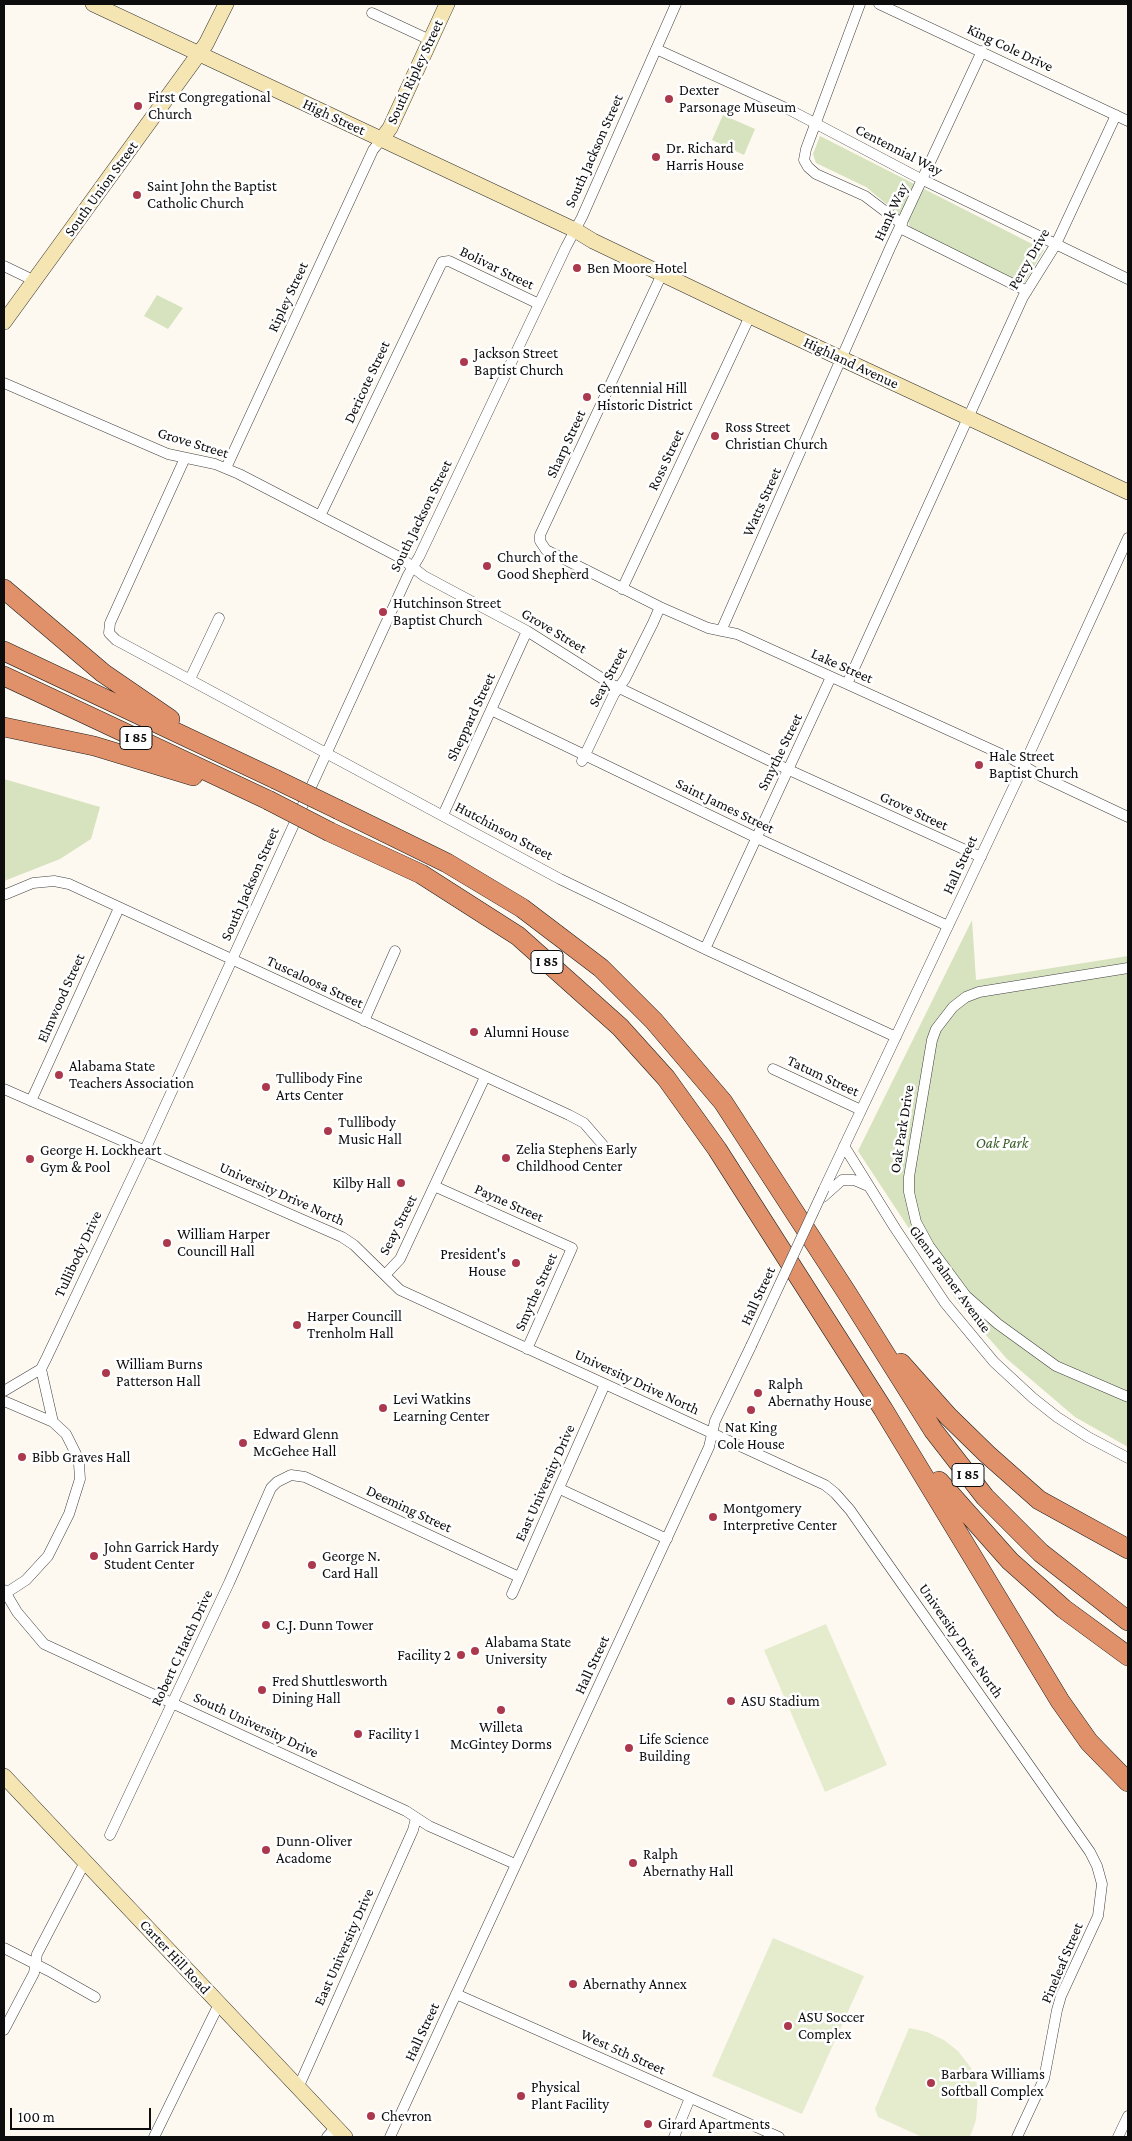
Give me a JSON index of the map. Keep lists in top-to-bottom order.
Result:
{
  "streets": {
    "highway": ["I 85"],
    "main road": [
      "South Ripley Street",
      "High Street",
      "South Union Street",
      "Highland Avenue",
      "Carter Hill Road"
    ],
    "street": [
      "King Cole Drive",
      "Centennial Way",
      "South Jackson Street",
      "Hank Way",
      "Percy Drive",
      "Bolivar Street",
      "Ripley Street",
      "Dericote Street",
      "Grove Street",
      "Sharp Street",
      "Ross Street",
      "Watts Street",
      "Lake Street",
      "Seay Street",
      "Sheppard Street",
      "Smythe Street",
      "Saint James Street",
      "Hutchinson Street",
      "Hall Street",
      "Tuscaloosa Street",
      "Elmwood Street",
      "Tatum Street",
      "Oak Park Drive",
      "University Drive North",
      "Payne Street",
      "Tullibody Drive",
      "Glenn Palmer Avenue",
      "East University Drive",
      "Deeming Street",
      "Robert C Hatch Drive",
      "South University Drive",
      "Pineleaf Street",
      "West 5th Street"
    ]
  },
  "crossings": [
    ["King Cole Drive", "Hank Way"],
    ["King Cole Drive", "Percy Drive"],
    ["South Ripley Street", "High Street"],
    ["South Ripley Street", "Ripley Street"],
    ["High Street", "South Jackson Street"],
    ["High Street", "South Union Street"],
    ["High Street", "Ripley Street"],
    ["High Street", "Highland Avenue"],
    ["Centennial Way", "South Jackson Street"],
    ["Centennial Way", "Hank Way"],
    ["Centennial Way", "Percy Drive"],
    ["South Jackson Street", "Bolivar Street"],
    ["South Jackson Street", "Highland Avenue"],
    ["South Jackson Street", "Grove Street"],
    ["South Jackson Street", "Hutchinson Street"],
    ["South Jackson Street", "Tuscaloosa Street"],
    ["South Jackson Street", "University Drive North"],
    ["South Jackson Street", "Tullibody Drive"],
    ["Hank Way", "Highland Avenue"],
    ["Hank Way", "Watts Street"],
    ["Percy Drive", "Highland Avenue"],
    ["Bolivar Street", "Dericote Street"],
    ["Ripley Street", "Grove Street"],
    ["Highland Avenue", "Sharp Street"],
    ["Highland Avenue", "Ross Street"],
    ["Highland Avenue", "Watts Street"],
    ["Dericote Street", "Grove Street"],
    ["Grove Street", "Seay Street"],
    ["Grove Street", "Sheppard Street"],
    ["Grove Street", "Smythe Street"],
    ["Grove Street", "Hutchinson Street"],
    ["Grove Street", "Hall Street"],
    ["Sharp Street", "Lake Street"],
    ["Ross Street", "Lake Street"],
    ["Watts Street", "Lake Street"],
    ["Lake Street", "Seay Street"],
    ["Lake Street", "Smythe Street"],
    ["Lake Street", "Hall Street"],
    ["Seay Street", "Saint James Street"],
    ["Seay Street", "University Drive North"],
    ["Seay Street", "Payne Street"],
    ["Sheppard Street", "Saint James Street"],
    ["Sheppard Street", "Hutchinson Street"],
    ["Smythe Street", "Saint James Street"],
    ["Smythe Street", "Hutchinson Street"],
    ["Smythe Street", "University Drive North"],
    ["Smythe Street", "Payne Street"],
    ["Saint James Street", "Hall Street"],
    ["Hutchinson Street", "Hall Street"],
    ["Hall Street", "Tatum Street"],
    ["Hall Street", "University Drive North"],
    ["Hall Street", "Glenn Palmer Avenue"],
    ["Hall Street", "South University Drive"],
    ["Hall Street", "West 5th Street"],
    ["Tuscaloosa Street", "Elmwood Street"],
    ["Elmwood Street", "University Drive North"],
    ["University Drive North", "Tullibody Drive"],
    ["University Drive North", "East University Drive"],
    ["University Drive North", "Pineleaf Street"],
    ["East University Drive", "Deeming Street"],
    ["East University Drive", "South University Drive"],
    ["East University Drive", "Carter Hill Road"],
    ["Deeming Street", "Robert C Hatch Drive"],
    ["Robert C Hatch Drive", "South University Drive"]
  ],
  "parks": ["Oak Park"],
  "places": [
    "Dexter Parsonage Museum",
    "First Congregational Church",
    "Dr. Richard Harris House",
    "Saint John the Baptist Catholic Church",
    "Ben Moore Hotel",
    "Jackson Street Baptist Church",
    "Centennial Hill Historic District",
    "Ross Street Christian Church",
    "Church of the Good Shepherd",
    "Hutchinson Street Baptist Church",
    "Hale Street Baptist Church",
    "Alumni House",
    "Alabama State Teachers Association",
    "Tullibody Fine Arts Center",
    "Tullibody Music Hall",
    "Zelia Stephens Early Childhood Center",
    "George H. Lockheart Gym & Pool",
    "Kilby Hall",
    "William Harper Councill Hall",
    "President's House",
    "Harper Councill Trenholm Hall",
    "William Burns Patterson Hall",
    "Ralph Abernathy House",
    "Levi Watkins Learning Center",
    "Nat King Cole House",
    "Edward Glenn McGehee Hall",
    "Bibb Graves Hall",
    "Montgomery Interpretive Center",
    "John Garrick Hardy Student Center",
    "George N. Card Hall",
    "C.J. Dunn Tower",
    "Alabama State University",
    "Facility 2",
    "Fred Shuttlesworth Dining Hall",
    "ASU Stadium",
    "Willeta McGintey Dorms",
    "Facility 1",
    "Life Science Building",
    "Dunn-Oliver Acadome",
    "Ralph Abernathy Hall",
    "Abernathy Annex",
    "ASU Soccer Complex",
    "Barbara Williams Softball Complex",
    "Physical Plant Facility",
    "Chevron",
    "Girard Apartments"
  ],
  "scale_bar": "100 m"
}
